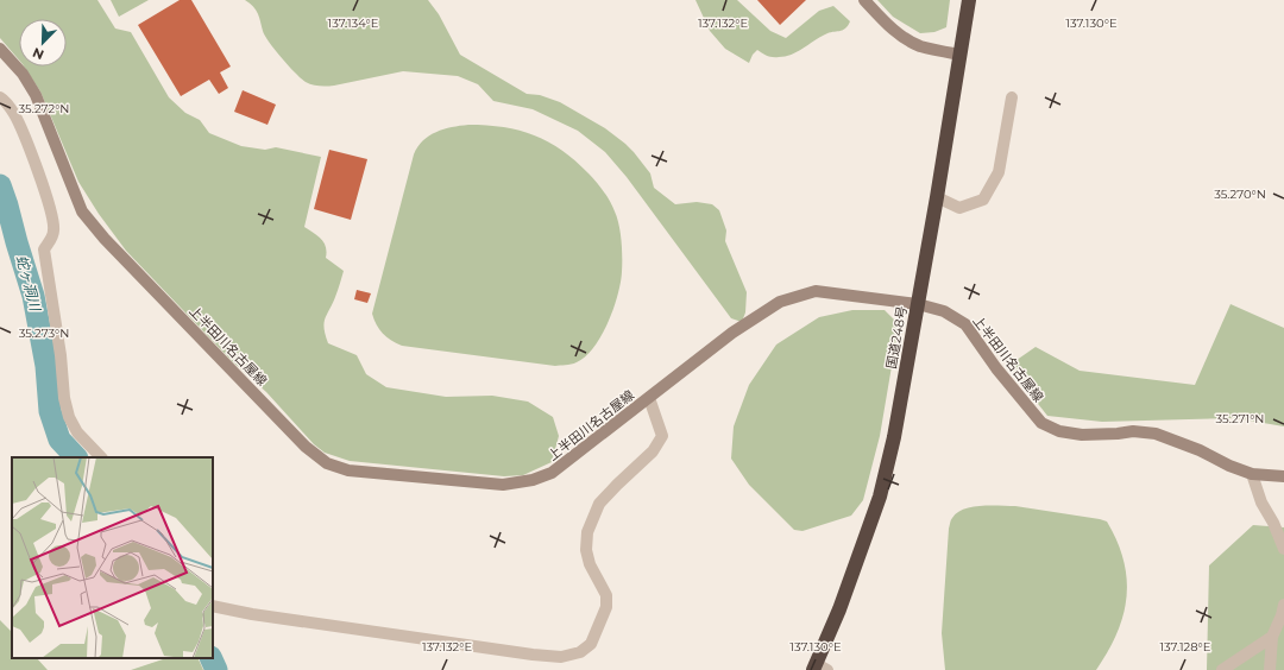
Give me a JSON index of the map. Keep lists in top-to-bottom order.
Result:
{
  "streets": {
    "highway": ["国道248号"],
    "main road": ["上半田川名古屋線"]
  },
  "crossings": [
    ["国道248号", "上半田川名古屋線"]
  ],
  "water": ["蛇ヶ洞川"],
  "north": "bottom left",
  "coordinates": [
    "137.134°E",
    "137.132°E",
    "137.130°E",
    "35.272°N",
    "35.270°N",
    "35.273°N",
    "35.271°N",
    "137.128°E"
  ]
}
